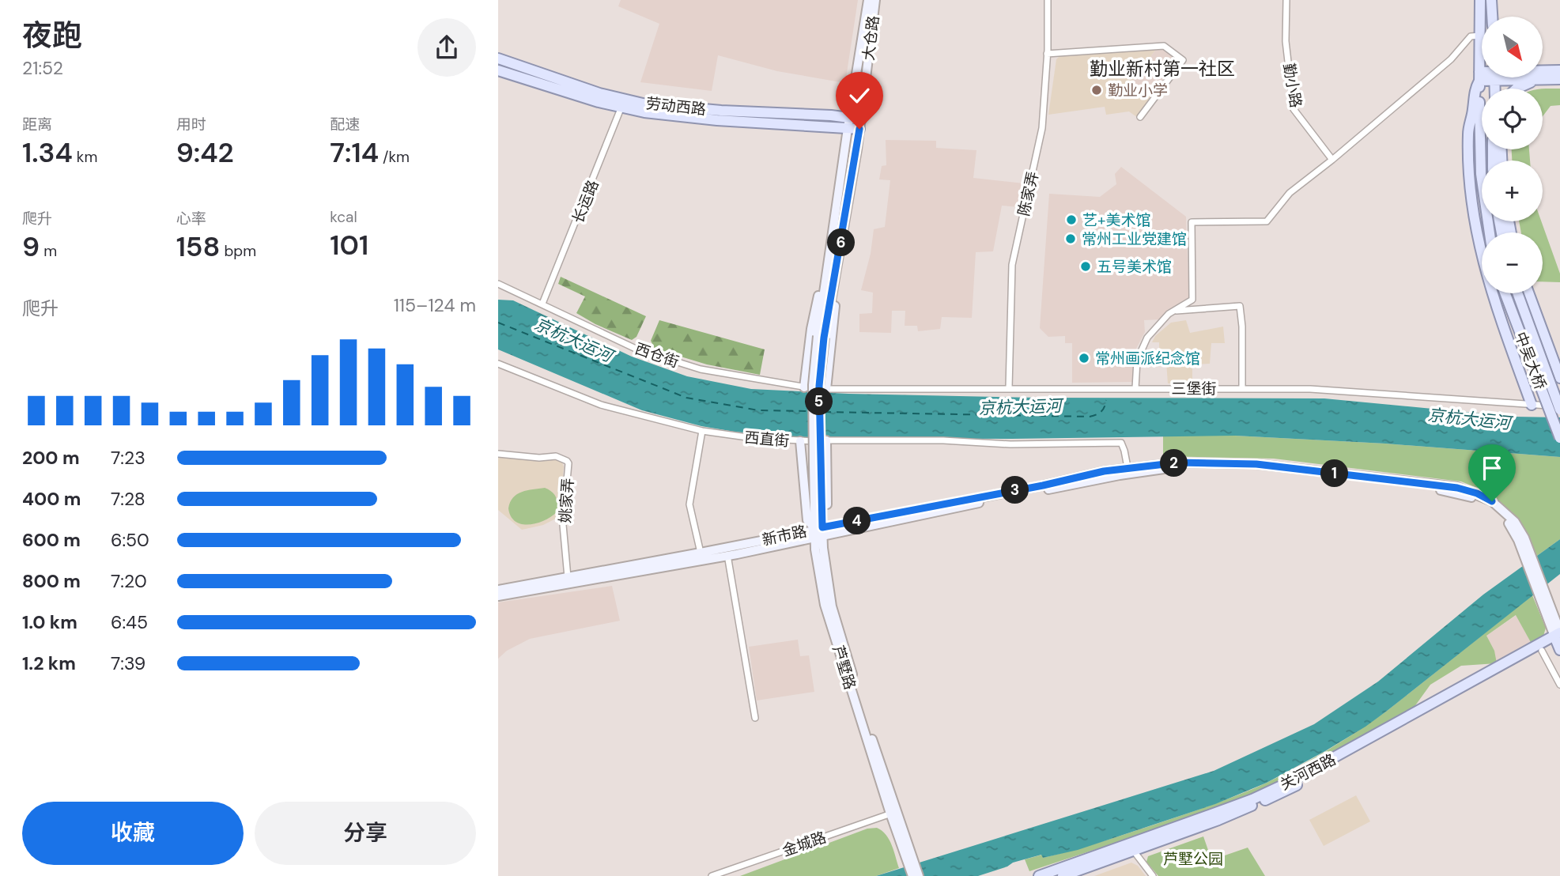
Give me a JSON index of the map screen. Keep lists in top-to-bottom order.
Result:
{
  "streets": {
    "main road": ["劳动西路", "中吴大桥", "关河西路"],
    "street": [
      "大仓路",
      "勤小路",
      "陈家弄",
      "长运路",
      "西仓街",
      "三堡街",
      "西直街",
      "姚家弄",
      "新市路",
      "芦墅路",
      "金城路"
    ]
  },
  "crossings": [
    ["大仓路", "劳动西路"],
    ["大仓路", "芦墅路"],
    ["劳动西路", "长运路"],
    ["陈家弄", "三堡街"],
    ["长运路", "西仓街"],
    ["西仓街", "三堡街"],
    ["中吴大桥", "三堡街"],
    ["西直街", "新市路"],
    ["姚家弄", "新市路"],
    ["新市路", "芦墅路"],
    ["芦墅路", "金城路"]
  ],
  "districts": ["勤业新村第一社区"],
  "water": ["京杭大运河"],
  "parks": ["芦墅公园"],
  "places": [
    "勤业小学",
    "艺+美术馆",
    "常州工业党建馆",
    "五号美术馆",
    "常州画派纪念馆"
  ],
  "north": "bottom right",
  "page": {
    "heading": ["夜跑", "21:52"],
    "map_buttons": ["+", "−"],
    "stats": [
      ["距离", "1.34 km"],
      ["用时", "9:42"],
      ["配速", "7:14 /km"],
      ["爬升", "9 m"],
      ["心率", "158 bpm"],
      ["kcal", "101"]
    ],
    "pins": [
      "6",
      "5",
      "2",
      "1",
      "3",
      "4"
    ],
    "chart": ["爬升", "115–124 m"],
    "list": [
      {
        "name": "200 m",
        "note": "7:23"
      },
      {
        "name": "400 m",
        "note": "7:28"
      },
      {
        "name": "600 m",
        "note": "6:50"
      },
      {
        "name": "800 m",
        "note": "7:20"
      },
      {
        "name": "1.0 km",
        "note": "6:45"
      },
      {
        "name": "1.2 km",
        "note": "7:39"
      }
    ],
    "buttons": ["收藏", "分享"]
  }
}
